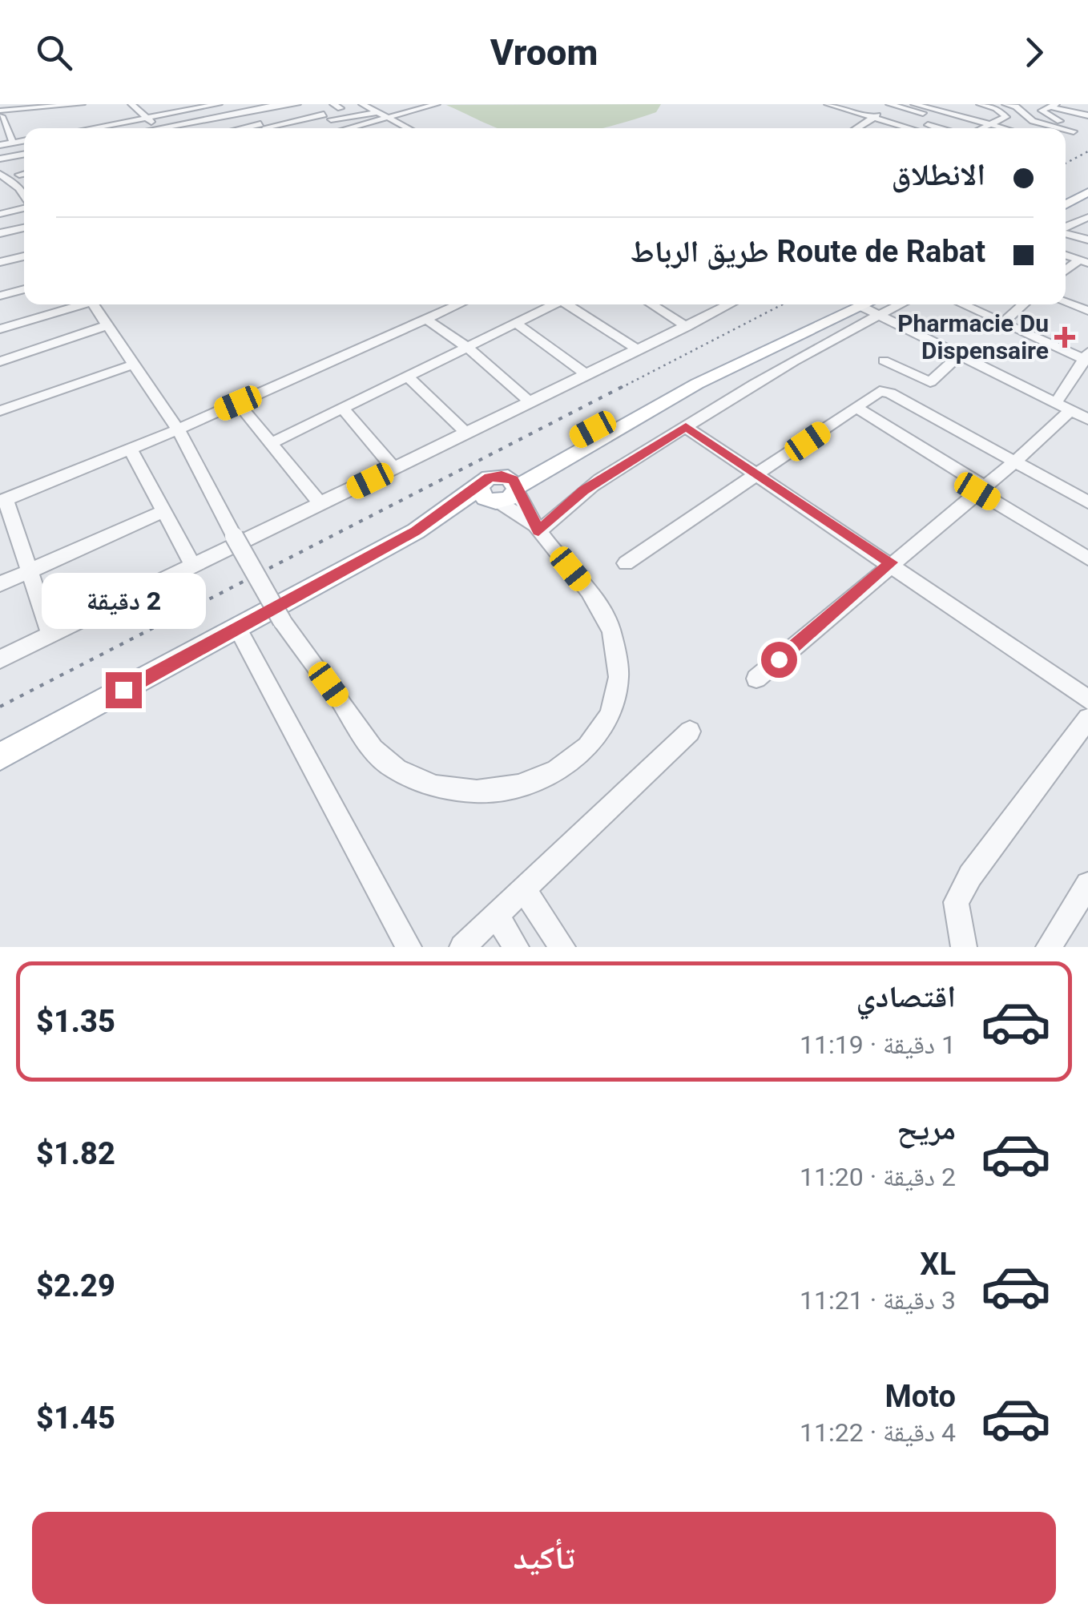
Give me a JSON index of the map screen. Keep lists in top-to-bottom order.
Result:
{
  "places": {
    "health": ["Pharmacie Du Dispensaire"]
  },
  "page": {
    "header": "Vroom",
    "banner": ["الانطلاق", "Route de Rabat طريق الرباط"],
    "bubble": "2 دقيقة",
    "list": [
      {
        "name": "اقتصادي",
        "note": "1 دقيقة · 11:19",
        "value": "$1.35"
      },
      {
        "name": "مريح",
        "note": "2 دقيقة · 11:20",
        "value": "$1.82"
      },
      {
        "name": "XL",
        "note": "3 دقيقة · 11:21",
        "value": "$2.29"
      },
      {
        "name": "Moto",
        "note": "4 دقيقة · 11:22",
        "value": "$1.45"
      }
    ],
    "buttons": "تأكيد"
  }
}
